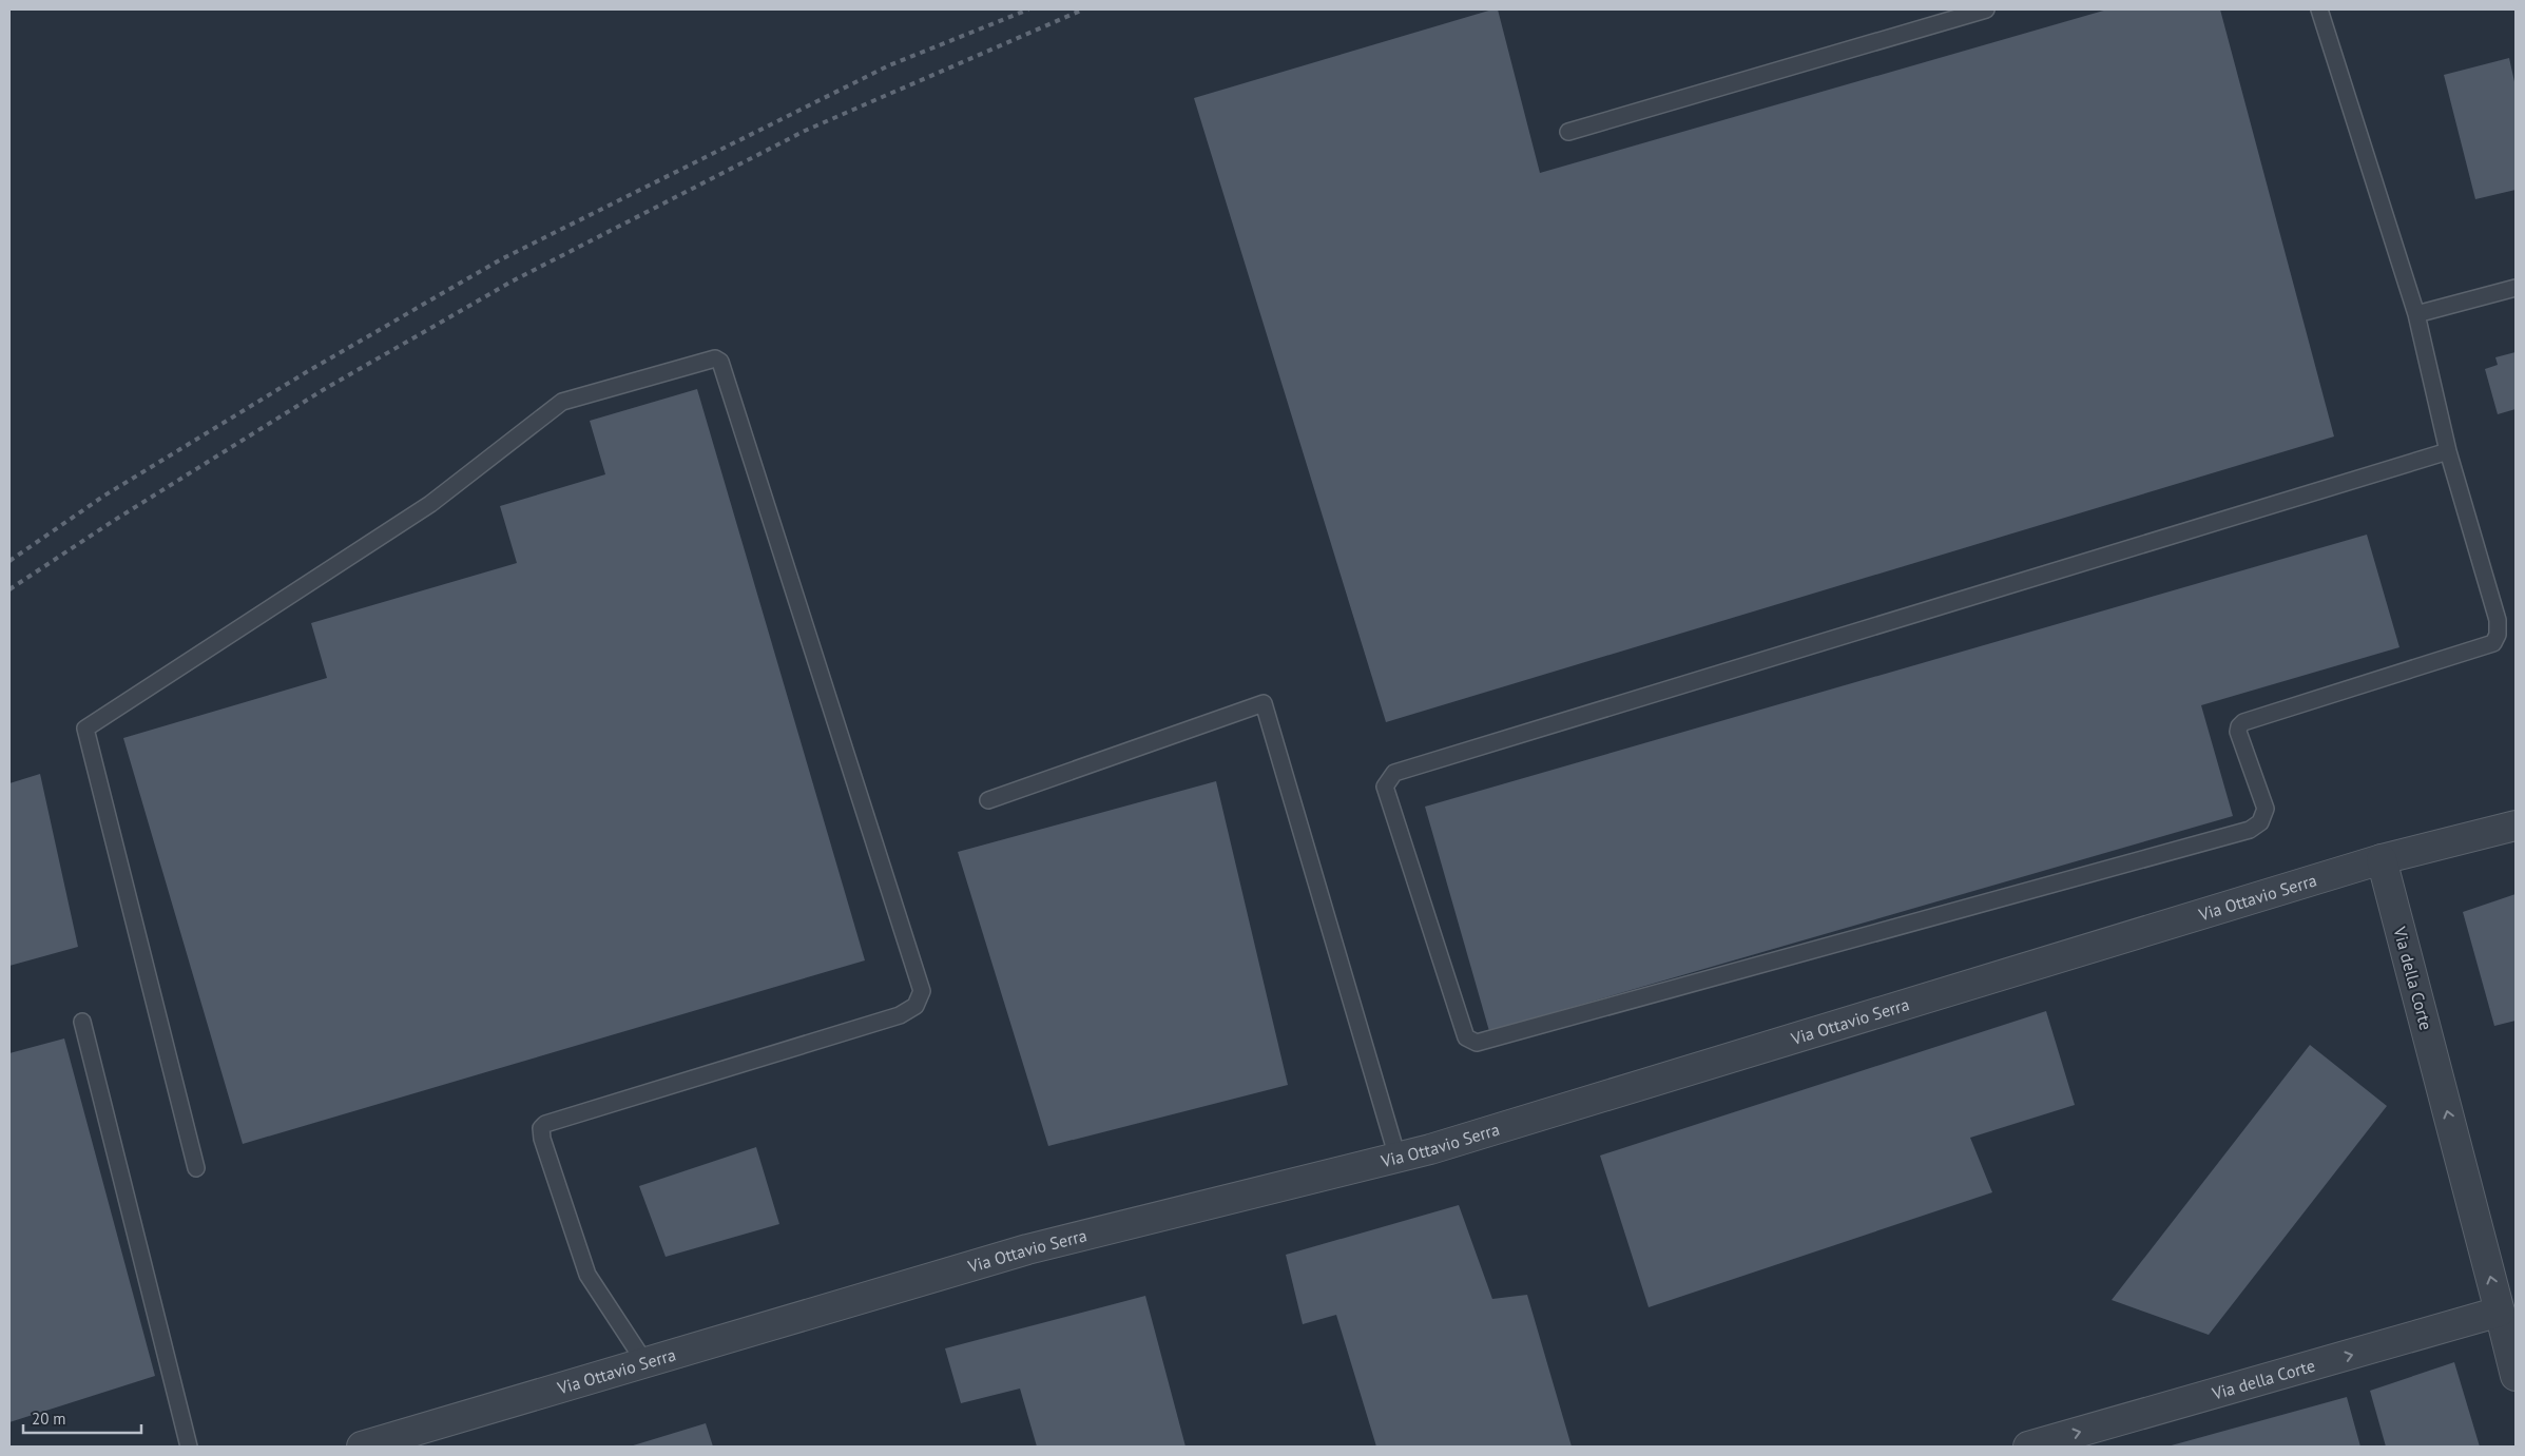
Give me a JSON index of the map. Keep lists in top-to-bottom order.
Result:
{
  "streets": {
    "street": ["Via Ottavio Serra", "Via della Corte"]
  },
  "crossings": [
    ["Via Ottavio Serra", "Via della Corte"]
  ],
  "scale_bar": "20 m"
}
